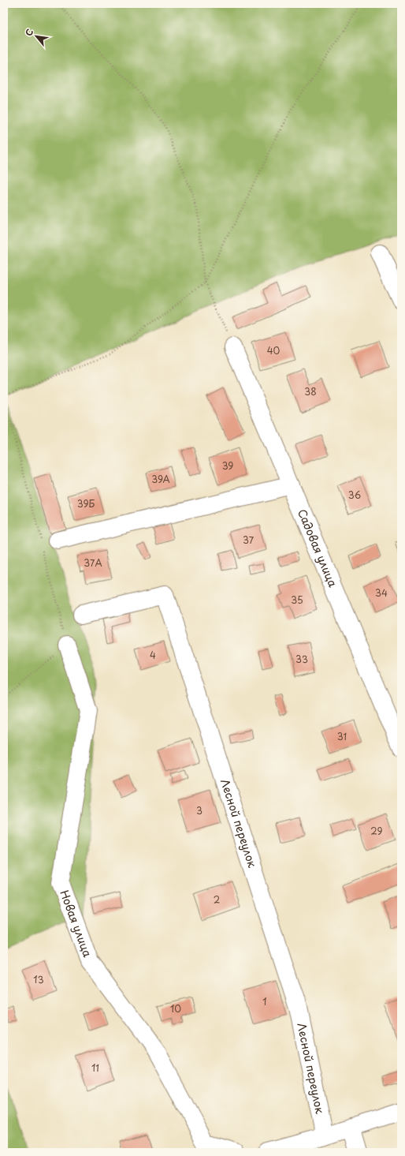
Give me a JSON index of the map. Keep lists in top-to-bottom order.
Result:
{
  "streets": {
    "street": ["Садовая улица", "Лесной переулок", "Новая улица"]
  },
  "house_numbers": [
    "40",
    "38",
    "39",
    "39А",
    "36",
    "39Б",
    "37",
    "37А",
    "34",
    "35",
    "4",
    "33",
    "31",
    "3",
    "29",
    "2",
    "13",
    "1",
    "10",
    "11"
  ],
  "north": "top left"
}
